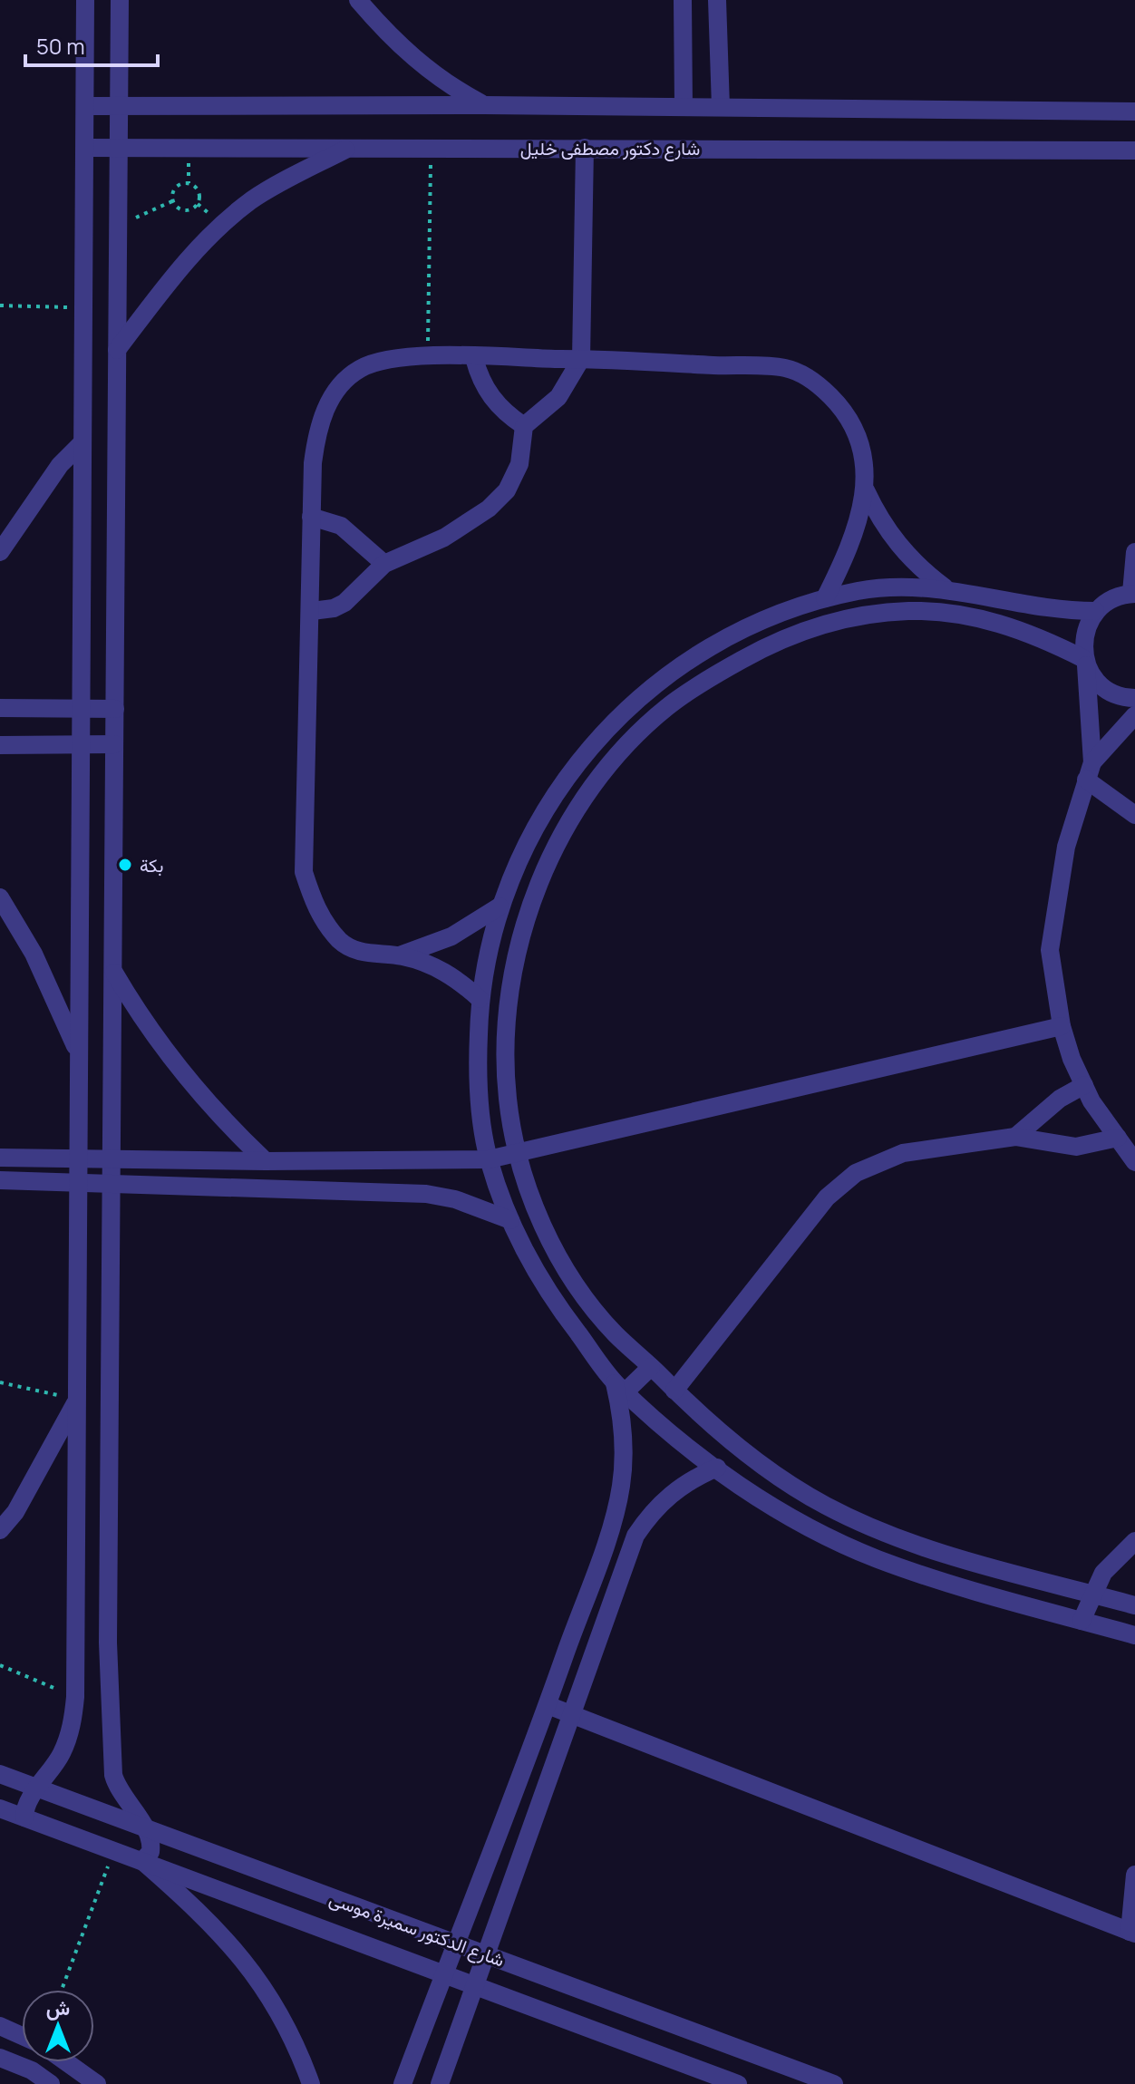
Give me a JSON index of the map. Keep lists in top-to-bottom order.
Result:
{
  "streets": {
    "street": ["شارع دكتور مصطفى خليل", "شارع الدكتور سميرة موسى"]
  },
  "places": ["بكة"],
  "scale_bar": "50 m",
  "north": "top"
}
